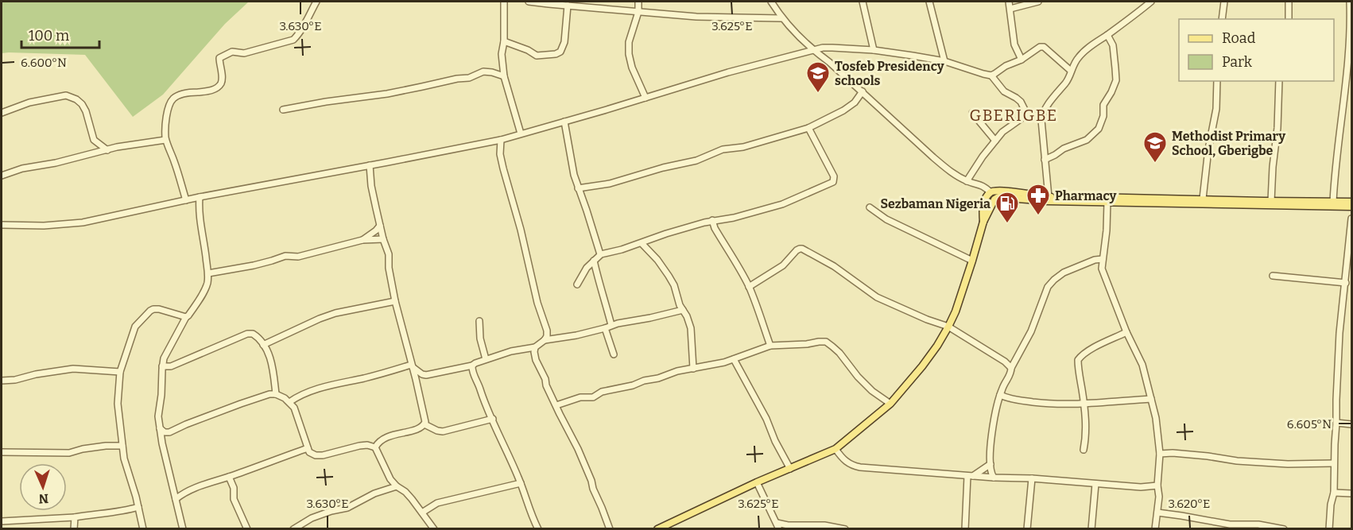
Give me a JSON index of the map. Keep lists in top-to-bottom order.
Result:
{
  "districts": ["GBERIGBE"],
  "places": {
    "school or university": ["Tosfeb Presidency schools", "Methodist Primary School, Gberigbe"],
    "pharmacy": ["Pharmacy"],
    "fuel station": ["Sezbaman Nigeria"]
  },
  "legend": ["Road", "Park"],
  "scale_bar": "100 m",
  "north": "bottom",
  "coordinates": [
    "3.630°E",
    "3.625°E",
    "6.600°N",
    "6.605°N",
    "3.620°E"
  ]
}
